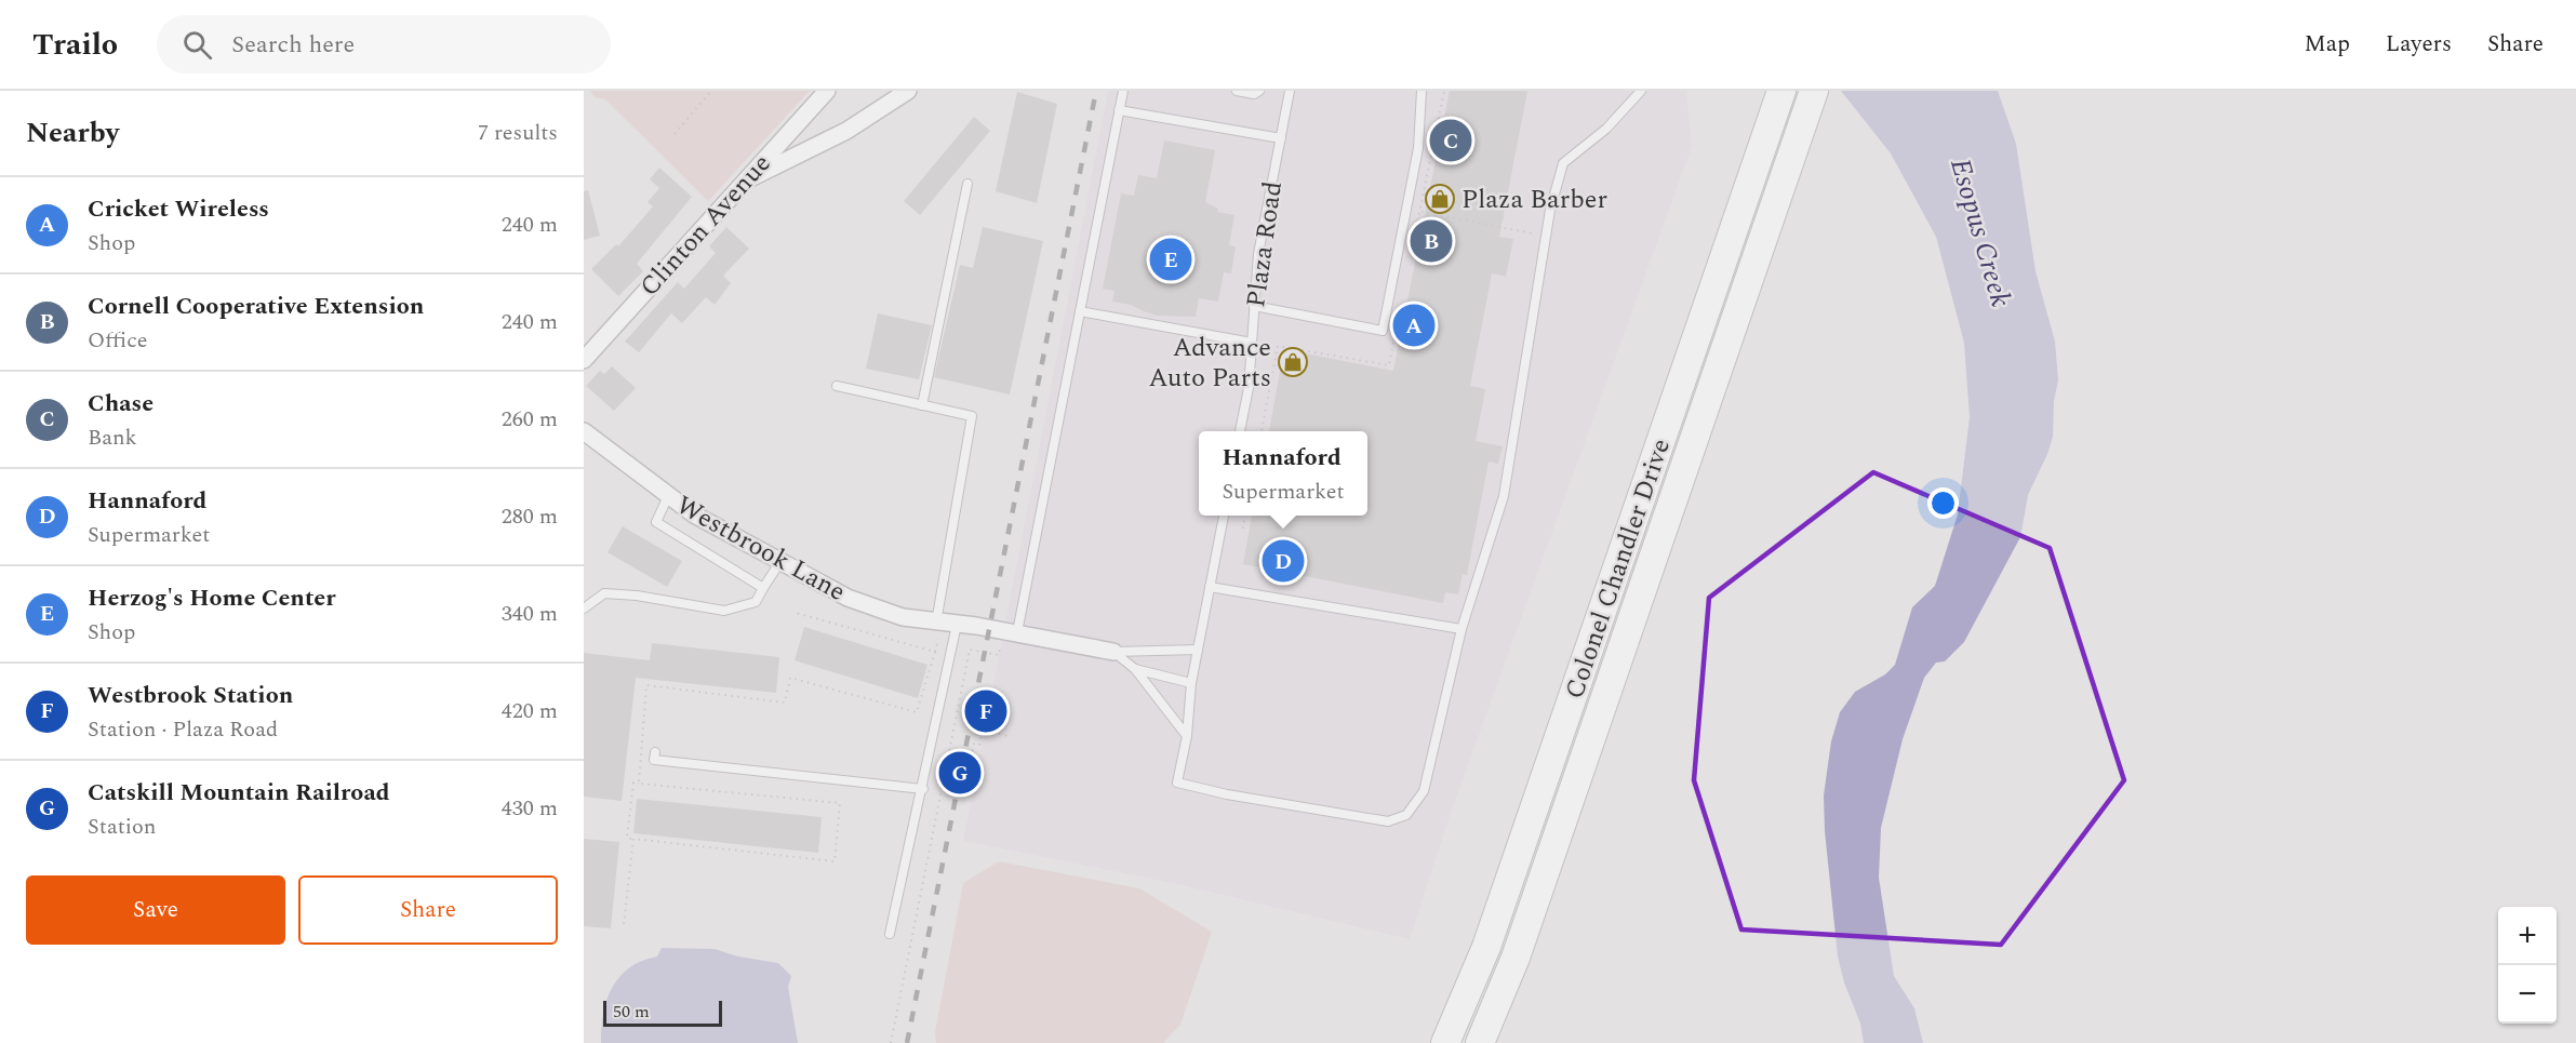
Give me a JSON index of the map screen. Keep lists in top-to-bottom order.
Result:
{
  "streets": {
    "highway": ["Colonel Chandler Drive"],
    "street": ["Clinton Avenue", "Westbrook Lane"],
    "lane": ["Plaza Road"]
  },
  "water": ["Esopus Creek"],
  "places": {
    "shop": ["Plaza Barber", "Advance Auto Parts"]
  },
  "scale_bar": "50 m",
  "page": {
    "header": "Trailo",
    "search": "Search here",
    "nav": ["Map", "Layers", "Share"],
    "heading": ["Nearby", "7 results"],
    "pins": [
      "C",
      "B",
      "E",
      "A",
      "D",
      "F",
      "G"
    ],
    "list": [
      {
        "mark": "A",
        "name": "Cricket Wireless",
        "note": "Shop",
        "value": "240 m"
      },
      {
        "mark": "B",
        "name": "Cornell Cooperative Extension",
        "note": "Office",
        "value": "240 m"
      },
      {
        "mark": "C",
        "name": "Chase",
        "note": "Bank",
        "value": "260 m"
      },
      {
        "mark": "D",
        "name": "Hannaford",
        "note": "Supermarket",
        "value": "280 m"
      },
      {
        "mark": "E",
        "name": "Herzog's Home Center",
        "note": "Shop",
        "value": "340 m"
      },
      {
        "mark": "F",
        "name": "Westbrook Station",
        "note": "Station · Plaza Road",
        "value": "420 m"
      },
      {
        "mark": "G",
        "name": "Catskill Mountain Railroad",
        "note": "Station",
        "value": "430 m"
      }
    ],
    "popup": ["Hannaford", "Supermarket"],
    "buttons": ["Save", "Share"],
    "map_buttons": ["+", "−"],
    "scale": "50 m"
  }
}
